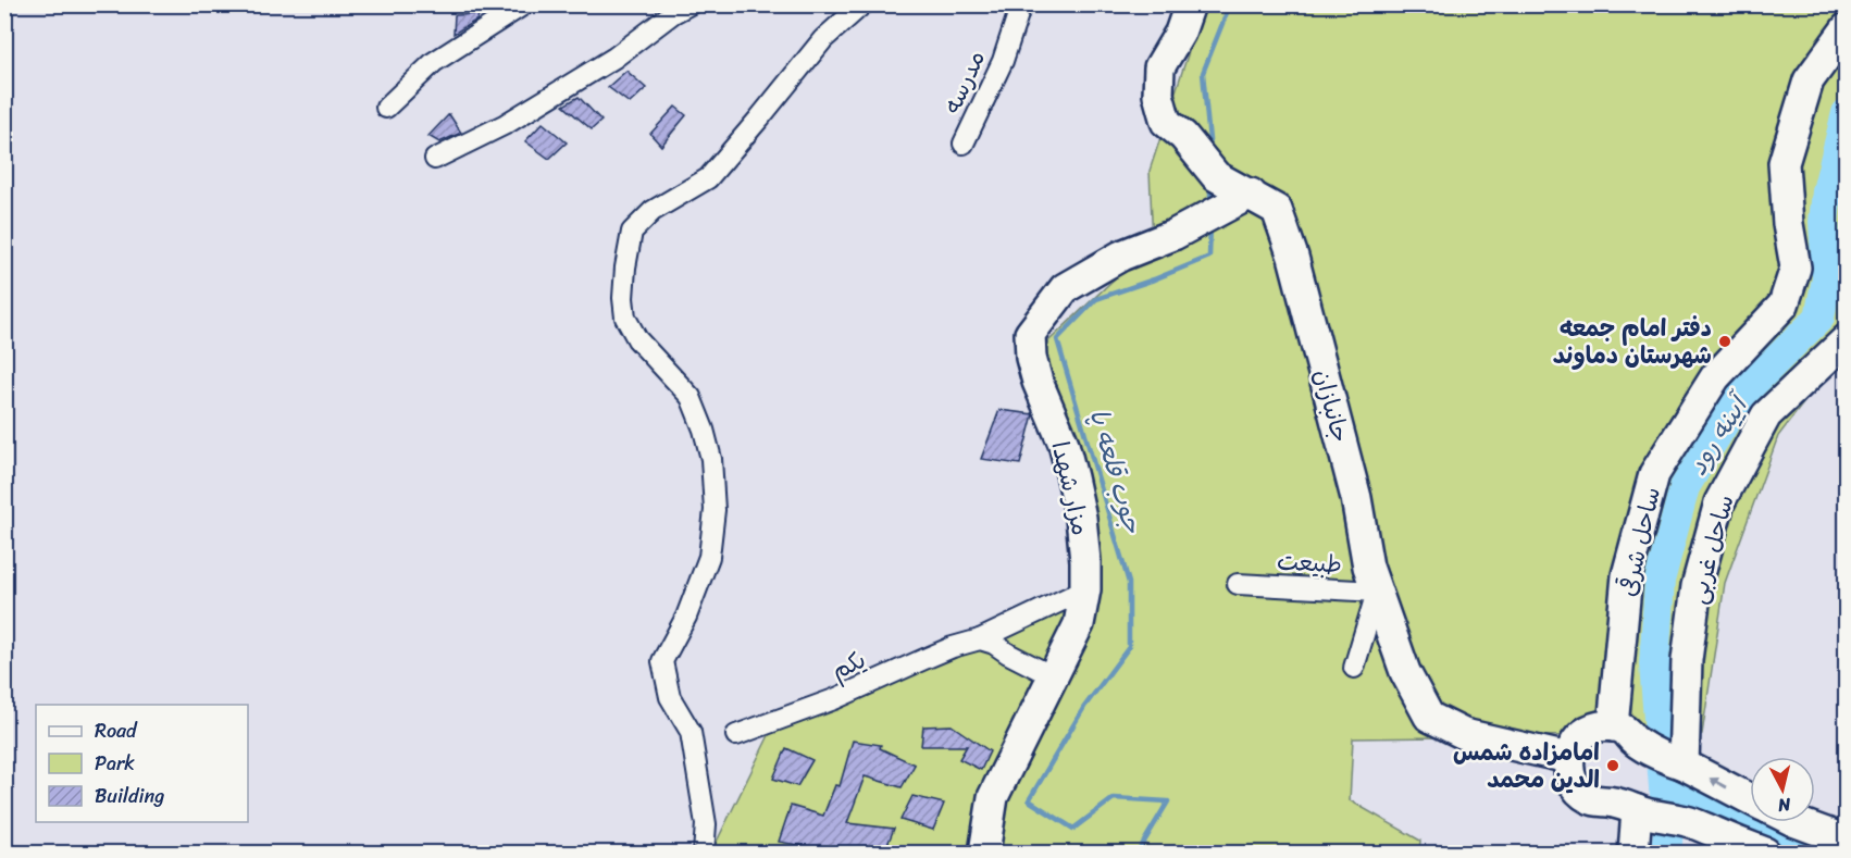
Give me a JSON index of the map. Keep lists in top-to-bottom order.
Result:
{
  "streets": {
    "street": [
      "مدرسه",
      "جانبازان",
      "مزار شهدا",
      "ساحل شرقی",
      "ساحل غربی",
      "طبیعت",
      "یکم"
    ]
  },
  "crossings": [
    ["جانبازان", "مزار شهدا"],
    ["جانبازان", "طبیعت"],
    ["مزار شهدا", "یکم"]
  ],
  "water": ["آیینه رود", "جوب قلعه پا"],
  "places": ["دفتر امام جمعه شهرستان دماوند", "امامزاده شمس الدین محمد"],
  "legend": ["Road", "Park", "Building"],
  "north": "bottom"
}
